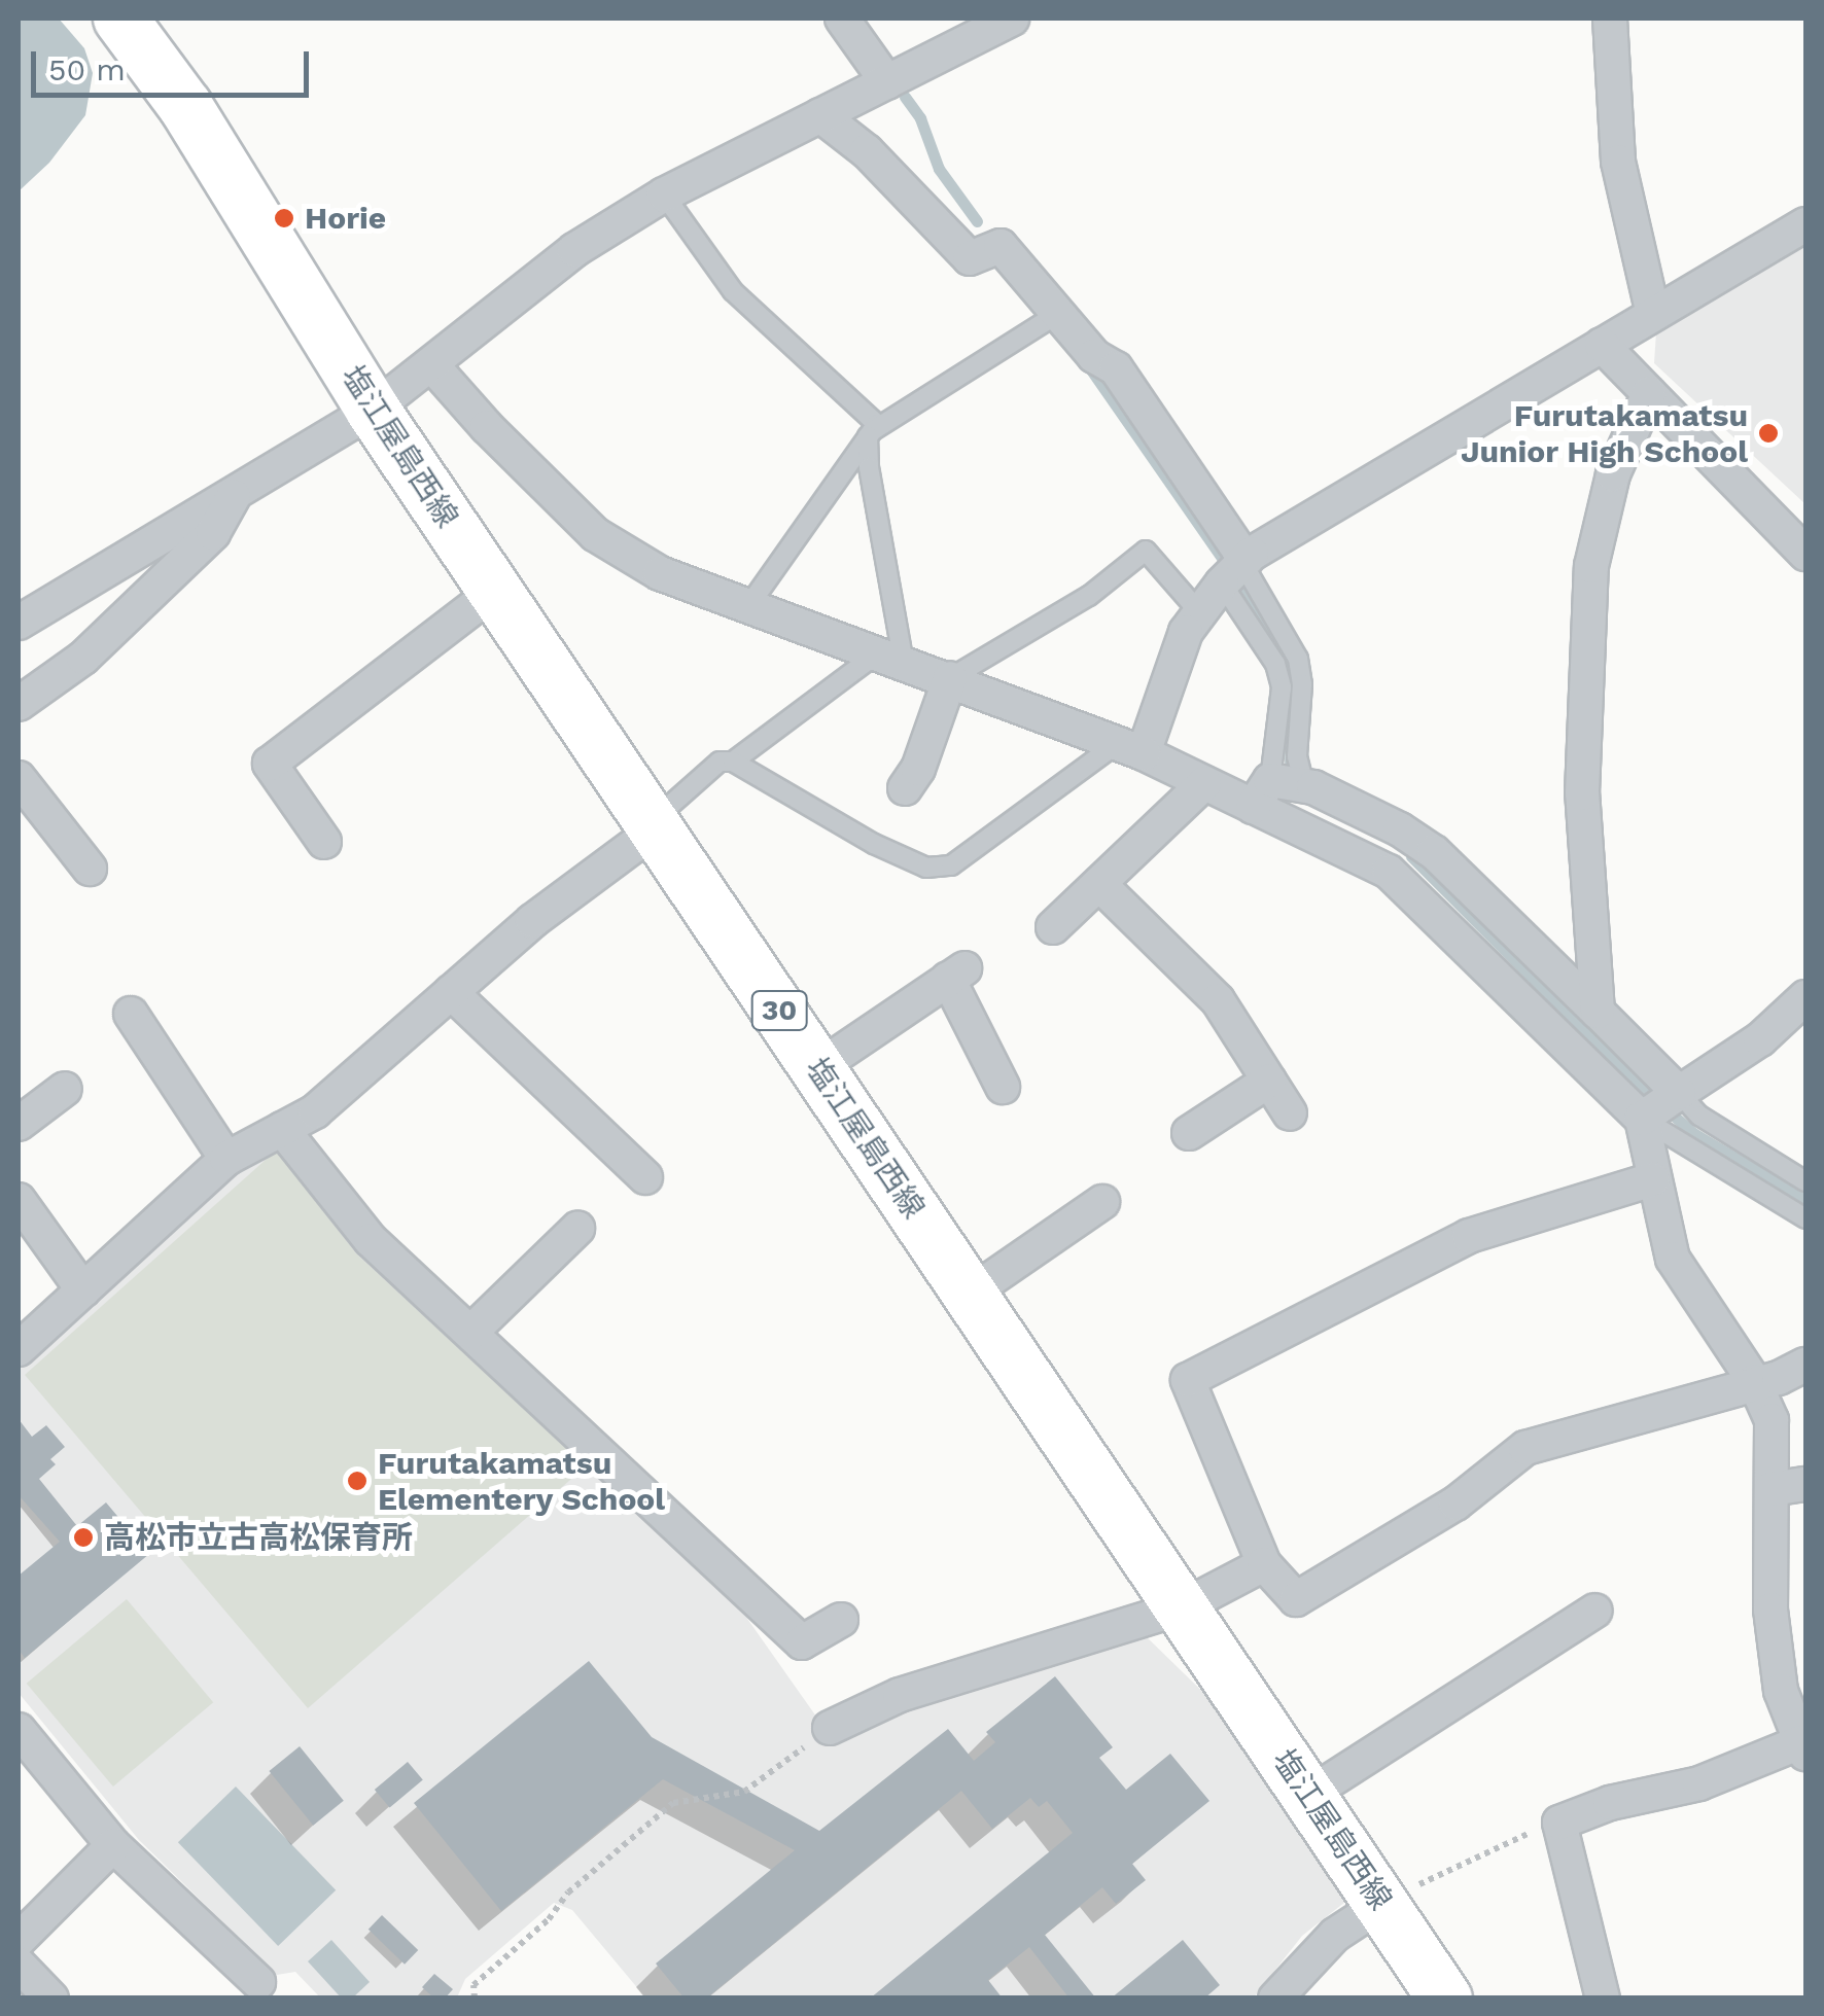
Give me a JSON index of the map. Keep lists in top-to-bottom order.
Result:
{
  "streets": {
    "main road": ["塩江屋島西線", "30"]
  },
  "places": [
    "Horie",
    "Furutakamatsu Junior High School",
    "Furutakamatsu Elementery School",
    "高松市立古高松保育所"
  ],
  "scale_bar": "50 m"
}
